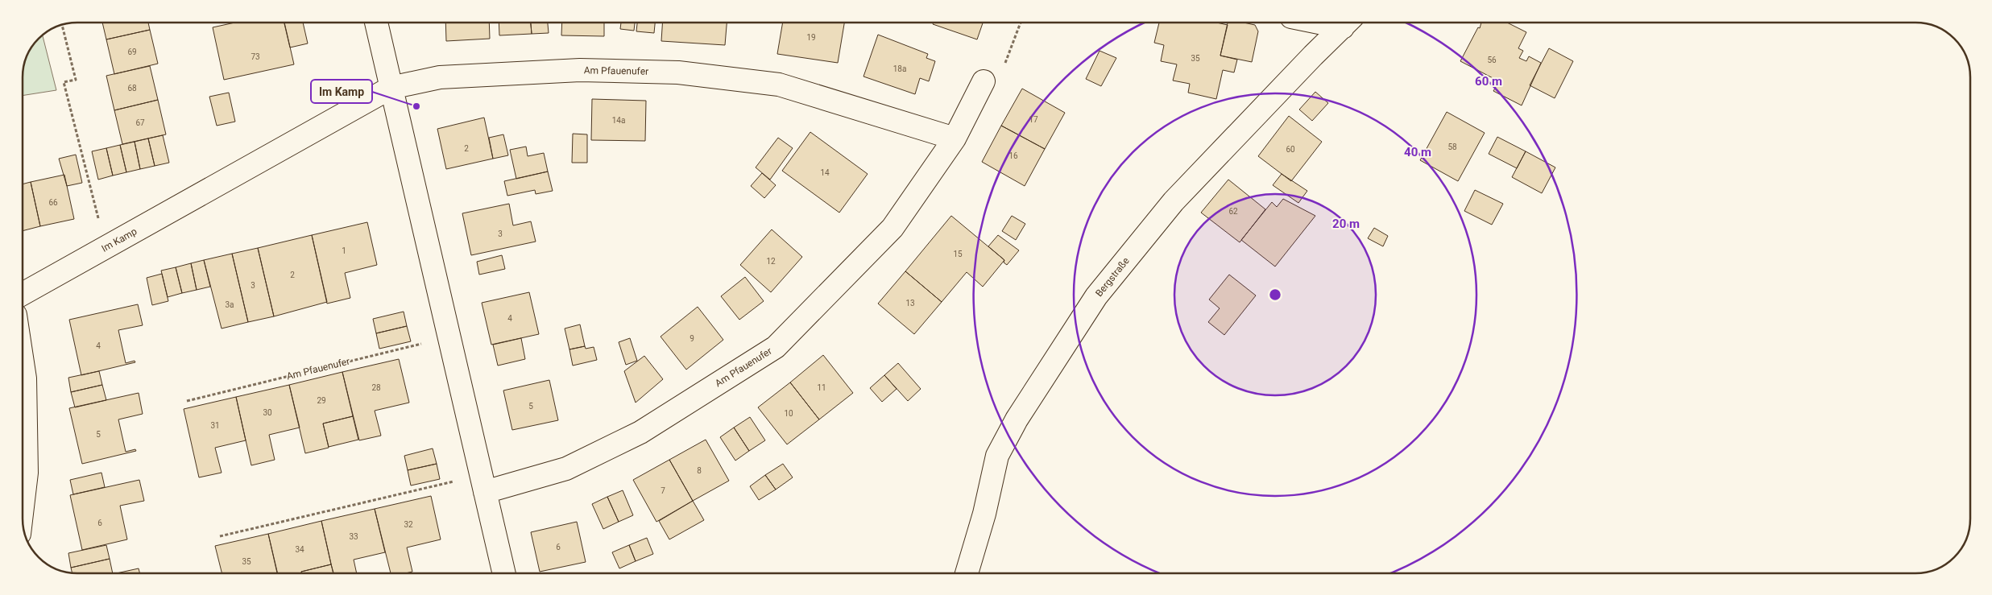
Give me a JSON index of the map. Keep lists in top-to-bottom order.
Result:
{
  "streets": {
    "street": ["Am Pfauenufer", "Im Kamp", "Bergstraße"]
  },
  "crossings": [
    ["Am Pfauenufer", "Im Kamp"]
  ],
  "places": ["Im Kamp"],
  "house_numbers": [
    "19",
    "69",
    "73",
    "35",
    "56",
    "18a",
    "68",
    "17",
    "14a",
    "67",
    "58",
    "2",
    "60",
    "16",
    "14",
    "66",
    "62",
    "3",
    "1",
    "15",
    "12",
    "2",
    "3",
    "13",
    "3a",
    "4",
    "9",
    "4",
    "28",
    "11",
    "29",
    "5",
    "30",
    "10",
    "31",
    "5",
    "8",
    "7",
    "6",
    "32",
    "33",
    "6",
    "34",
    "35"
  ],
  "rings": ["60 m", "40 m", "20 m"]
}
